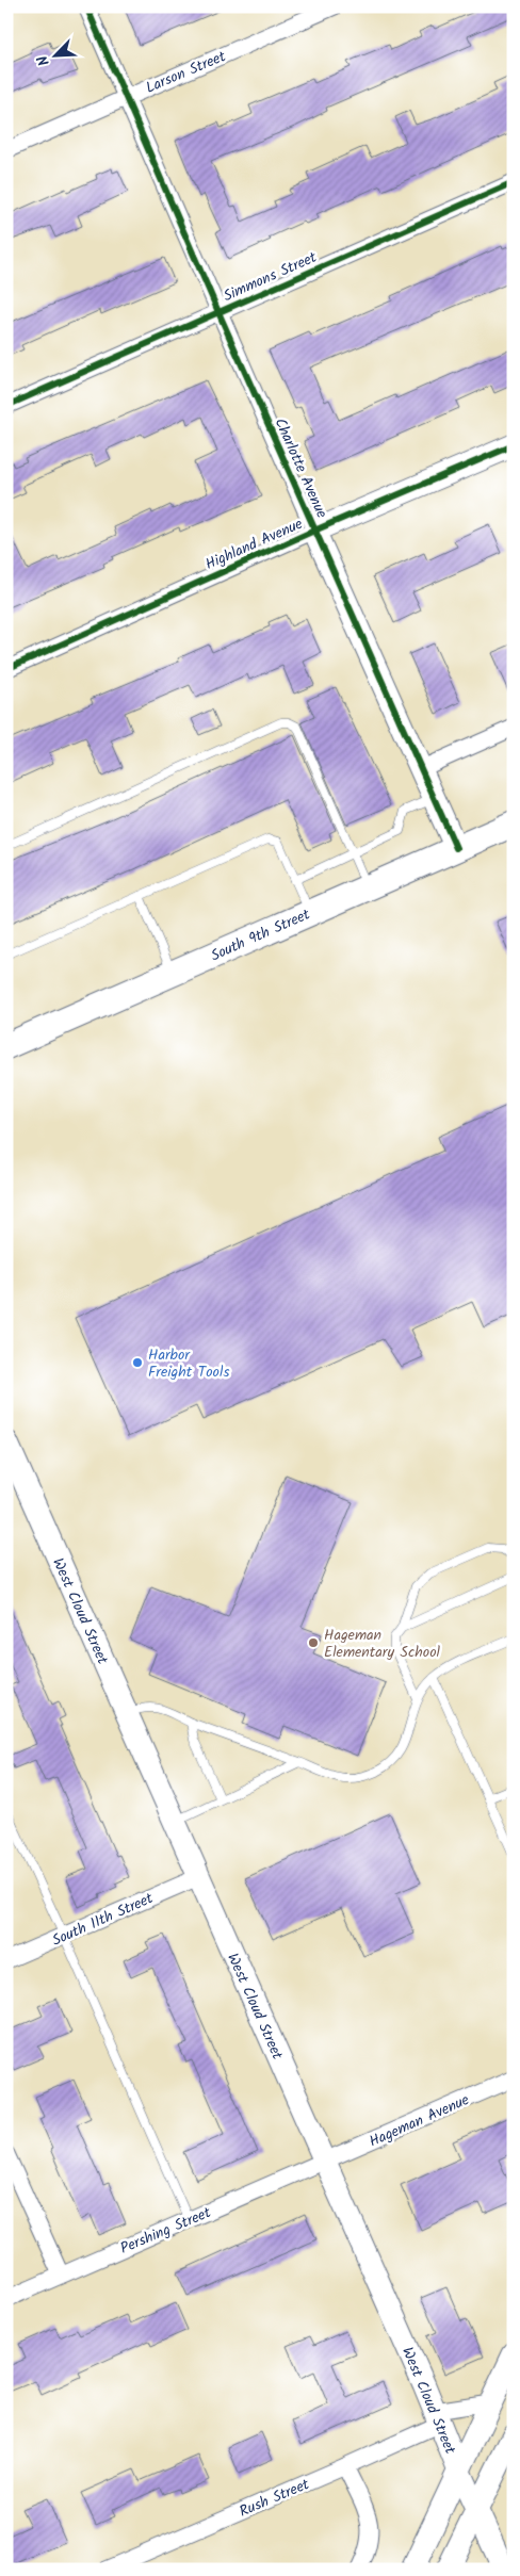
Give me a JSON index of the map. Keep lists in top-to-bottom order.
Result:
{
  "streets": {
    "main road": [
      "Charlotte Avenue",
      "Highland Avenue",
      "South 9th Street",
      "West Cloud Street"
    ],
    "street": [
      "Larson Street",
      "Simmons Street",
      "South 11th Street",
      "Hageman Avenue",
      "Pershing Street",
      "Rush Street"
    ]
  },
  "crossings": [
    ["Larson Street", "Charlotte Avenue"],
    ["Simmons Street", "Charlotte Avenue"],
    ["Charlotte Avenue", "Highland Avenue"],
    ["Charlotte Avenue", "South 9th Street"],
    ["West Cloud Street", "South 11th Street"],
    ["West Cloud Street", "Hageman Avenue"],
    ["West Cloud Street", "Pershing Street"],
    ["West Cloud Street", "Rush Street"],
    ["Hageman Avenue", "Pershing Street"]
  ],
  "places": ["Harbor Freight Tools", "Hageman Elementary School"],
  "north": "bottom left"
}
